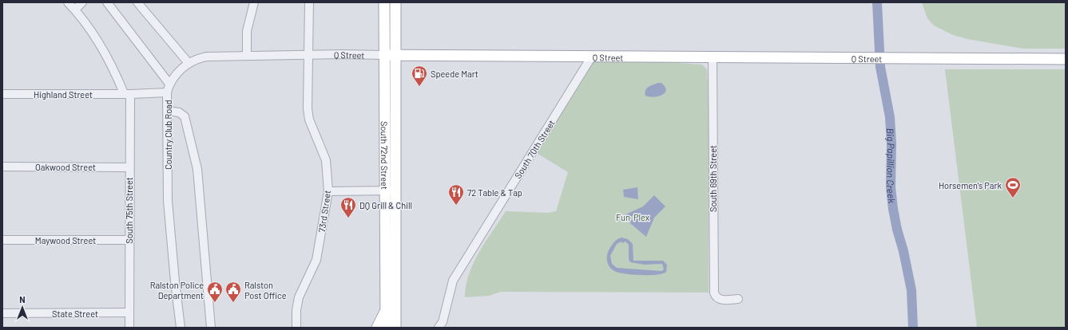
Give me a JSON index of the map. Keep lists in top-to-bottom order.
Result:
{
  "streets": {
    "main road": ["Q Street", "South 72nd Street"],
    "street": [
      "Highland Street",
      "Country Club Road",
      "South 70th Street",
      "Oakwood Street",
      "South 69th Street",
      "South 75th Street",
      "73rd Street",
      "Maywood Street",
      "State Street"
    ]
  },
  "crossings": [
    ["Q Street", "Country Club Road"],
    ["Q Street", "South 70th Street"],
    ["Q Street", "South 72nd Street"],
    ["Q Street", "South 69th Street"],
    ["Q Street", "73rd Street"],
    ["Highland Street", "Country Club Road"],
    ["Highland Street", "South 75th Street"],
    ["Country Club Road", "South 75th Street"],
    ["Oakwood Street", "South 75th Street"],
    ["South 75th Street", "Maywood Street"],
    ["South 75th Street", "State Street"]
  ],
  "water": ["Big Papillion Creek"],
  "parks": ["Fun-Plex"],
  "places": {
    "fuel station": ["Speede Mart"],
    "sports": ["Horsemen's Park"],
    "restaurant": ["72 Table & Tap", "DQ Grill & Chill"],
    "public building": ["Ralston Police Department", "Ralston Post Office"]
  },
  "north": "top"
}
